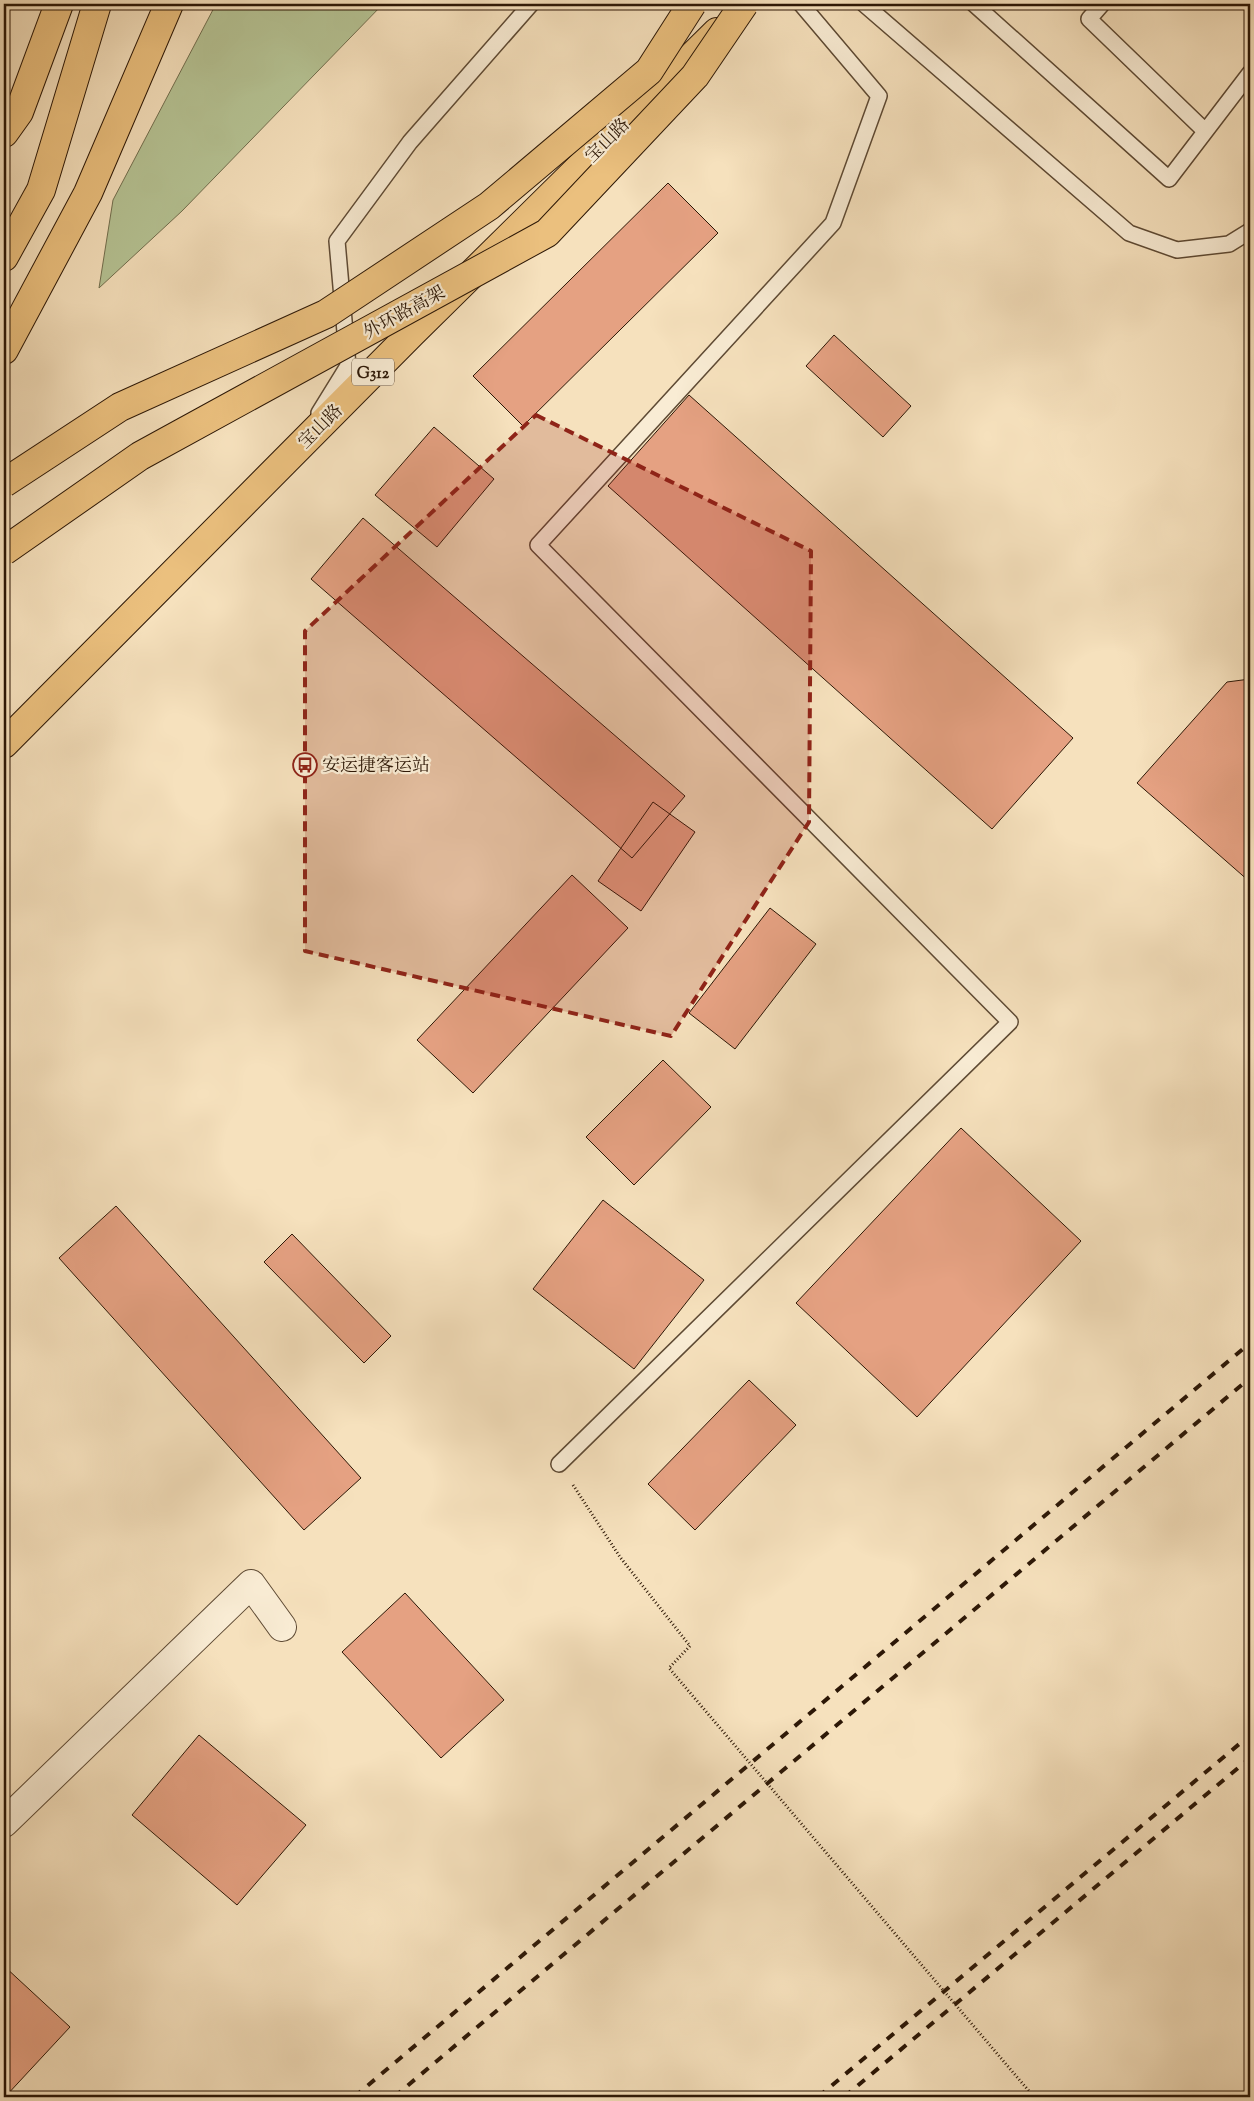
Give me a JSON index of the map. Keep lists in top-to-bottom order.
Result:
{
  "streets": {
    "main road": ["宝山路", "外环路高架", "G312"]
  },
  "crossings": [
    ["宝山路", "外环路高架"]
  ],
  "places": {
    "bus stop": ["安运捷客运站"]
  }
}
